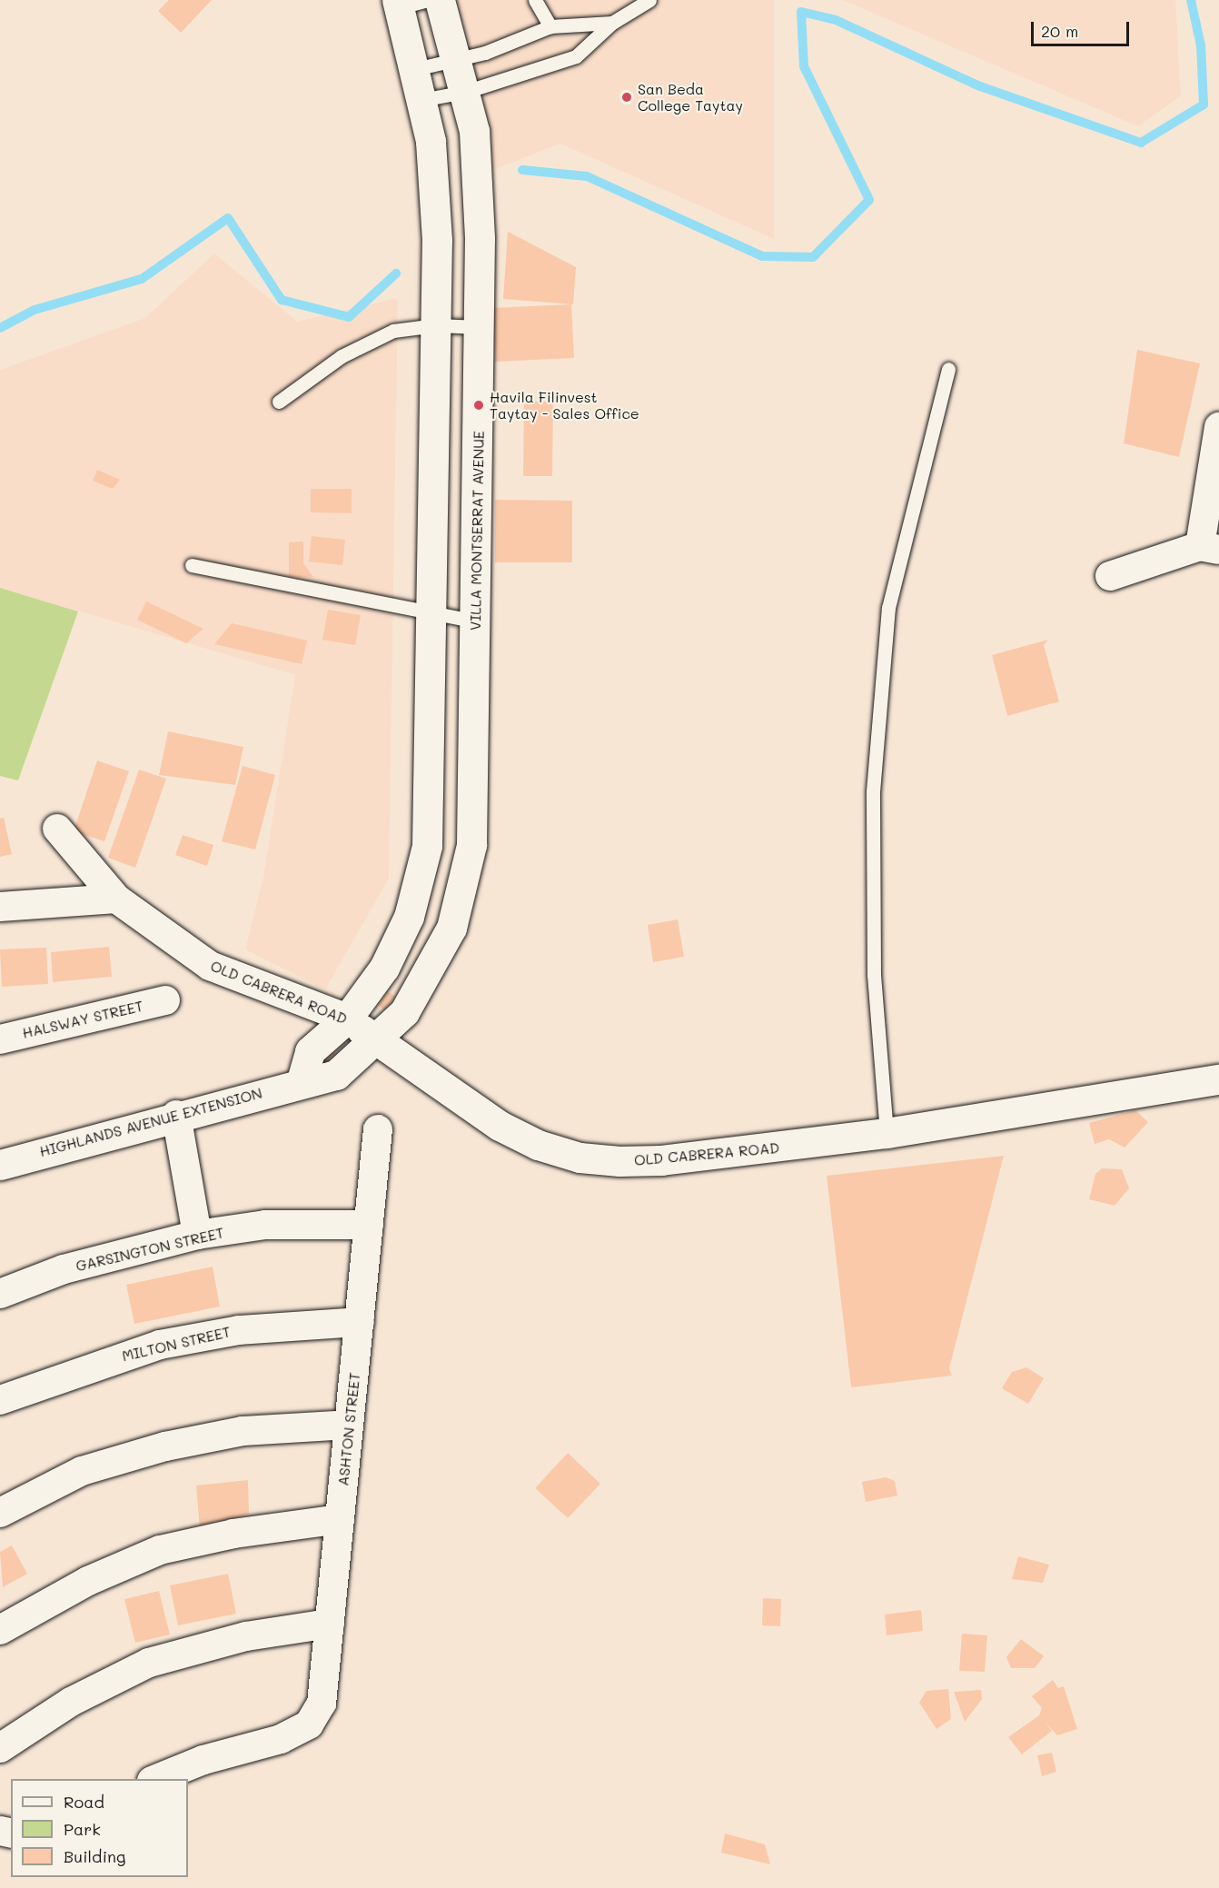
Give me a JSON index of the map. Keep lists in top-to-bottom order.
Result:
{
  "streets": {
    "street": [
      "VILLA MONTSERRAT AVENUE",
      "OLD CABRERA ROAD",
      "HALSWAY STREET",
      "HIGHLANDS AVENUE EXTENSION",
      "GARSINGTON STREET",
      "MILTON STREET",
      "ASHTON STREET"
    ]
  },
  "crossings": [
    ["VILLA MONTSERRAT AVENUE", "OLD CABRERA ROAD"],
    ["VILLA MONTSERRAT AVENUE", "HIGHLANDS AVENUE EXTENSION"],
    ["OLD CABRERA ROAD", "HIGHLANDS AVENUE EXTENSION"],
    ["GARSINGTON STREET", "ASHTON STREET"],
    ["MILTON STREET", "ASHTON STREET"]
  ],
  "places": ["San Beda College Taytay", "Havila Filinvest Taytay - Sales Office"],
  "legend": ["Road", "Park", "Building"],
  "scale_bar": "20 m"
}
